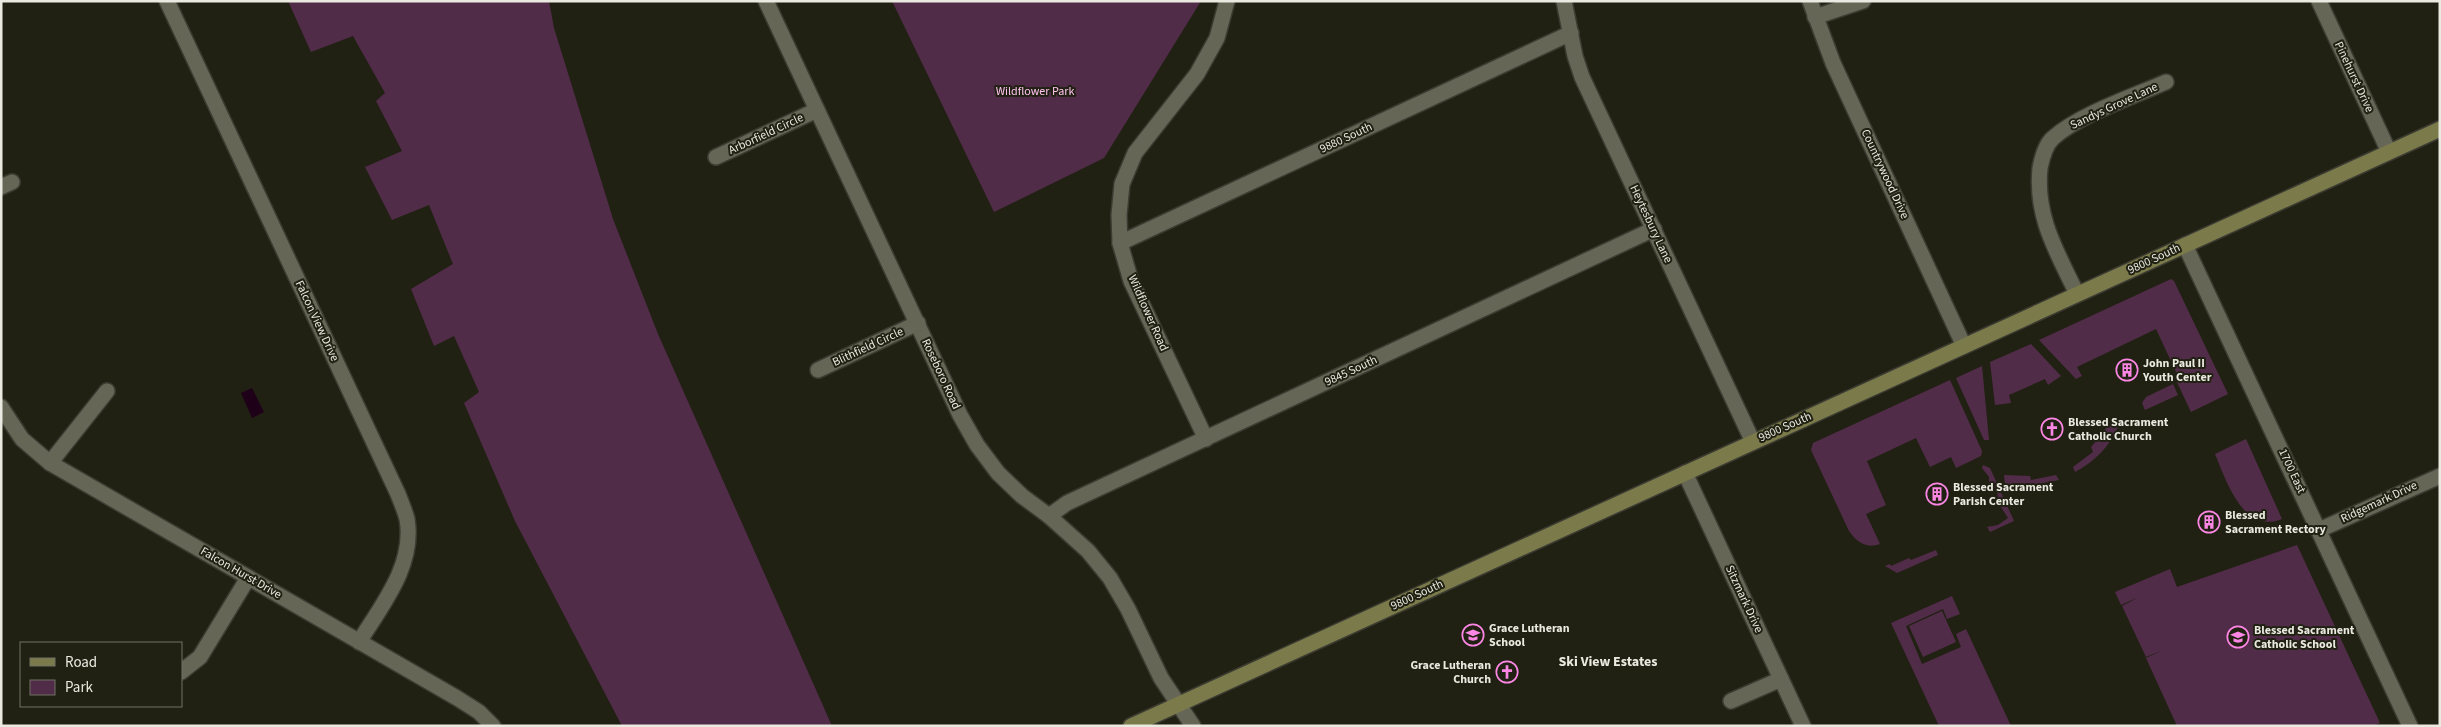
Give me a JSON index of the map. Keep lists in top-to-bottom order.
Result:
{
  "streets": {
    "street": [
      "Pinehurst Drive",
      "Sandys Grove Lane",
      "Arborfield Circle",
      "9880 South",
      "Countrywood Drive",
      "Heytesbury Lane",
      "9800 South",
      "Wildflower Road",
      "Falcon View Drive",
      "Blithfield Circle",
      "9845 South",
      "Roseboro Road",
      "1700 East",
      "Ridgemark Drive",
      "Falcon Hurst Drive",
      "Sitzmark Drive"
    ]
  },
  "crossings": [
    ["Pinehurst Drive", "9800 South"],
    ["Sandys Grove Lane", "9800 South"],
    ["Arborfield Circle", "Roseboro Road"],
    ["9880 South", "Heytesbury Lane"],
    ["9880 South", "Wildflower Road"],
    ["Countrywood Drive", "9800 South"],
    ["Heytesbury Lane", "9800 South"],
    ["Heytesbury Lane", "9845 South"],
    ["9800 South", "Roseboro Road"],
    ["9800 South", "1700 East"],
    ["9800 South", "Sitzmark Drive"],
    ["Wildflower Road", "9845 South"],
    ["Falcon View Drive", "Falcon Hurst Drive"],
    ["Blithfield Circle", "Roseboro Road"],
    ["9845 South", "Roseboro Road"],
    ["1700 East", "Ridgemark Drive"]
  ],
  "districts": ["Ski View Estates"],
  "parks": ["Wildflower Park"],
  "places": {
    "building": ["John Paul II Youth Center", "Blessed Sacrament Parish Center", "Blessed Sacrament Rectory"],
    "church": ["Blessed Sacrament Catholic Church", "Grace Lutheran Church"],
    "school or university": ["Grace Lutheran School", "Blessed Sacrament Catholic School"]
  },
  "legend": ["Road", "Park"]
}
